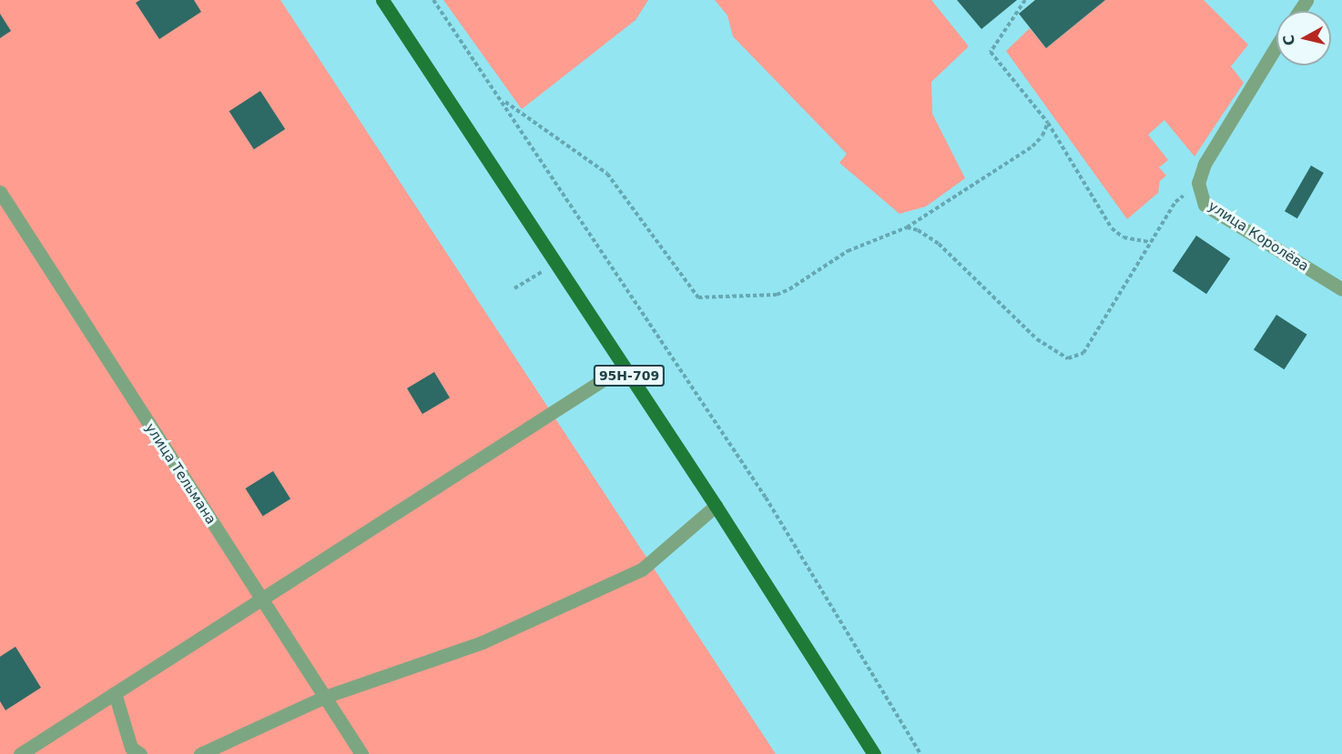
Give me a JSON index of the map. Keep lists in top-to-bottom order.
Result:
{
  "streets": {
    "main road": ["95Н-709"],
    "street": ["улица Королёва", "улица Тельмана"]
  },
  "north": "left"
}
